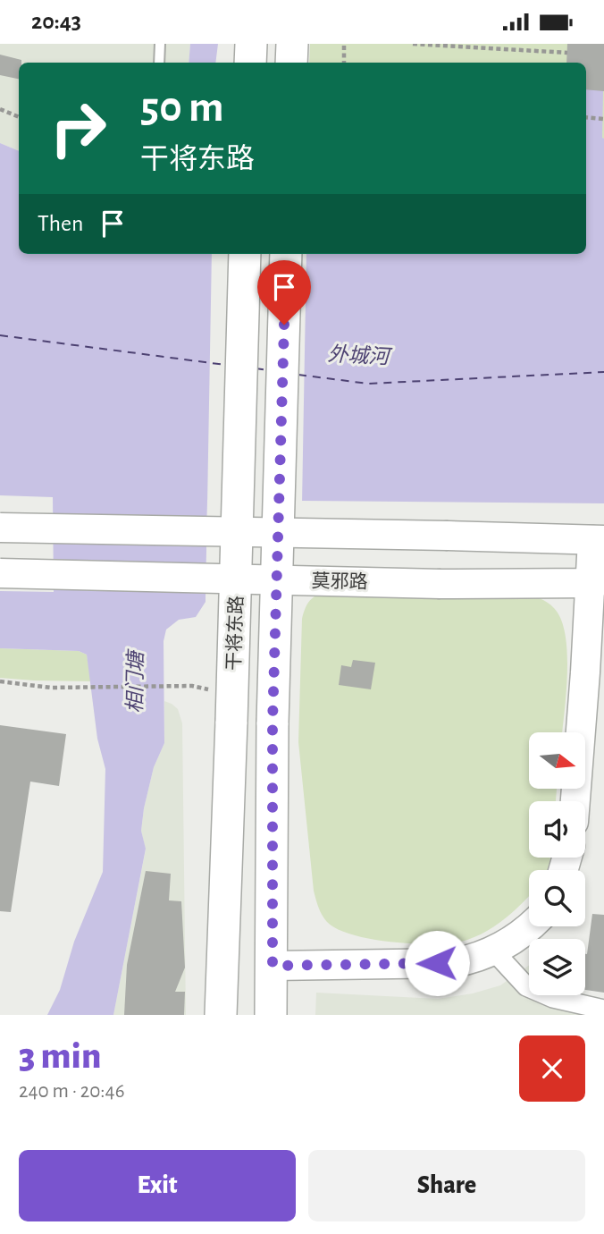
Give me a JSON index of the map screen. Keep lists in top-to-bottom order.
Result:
{
  "streets": {
    "main road": ["莫邪路", "干将东路"]
  },
  "water": ["外城河", "相门塘"],
  "north": "right",
  "page": {
    "status": "20:43",
    "turn": ["50 m", "干将东路"],
    "then": "Then",
    "heading": ["3 min", "240 m · 20:46"],
    "buttons": ["Exit", "Share"]
  }
}
